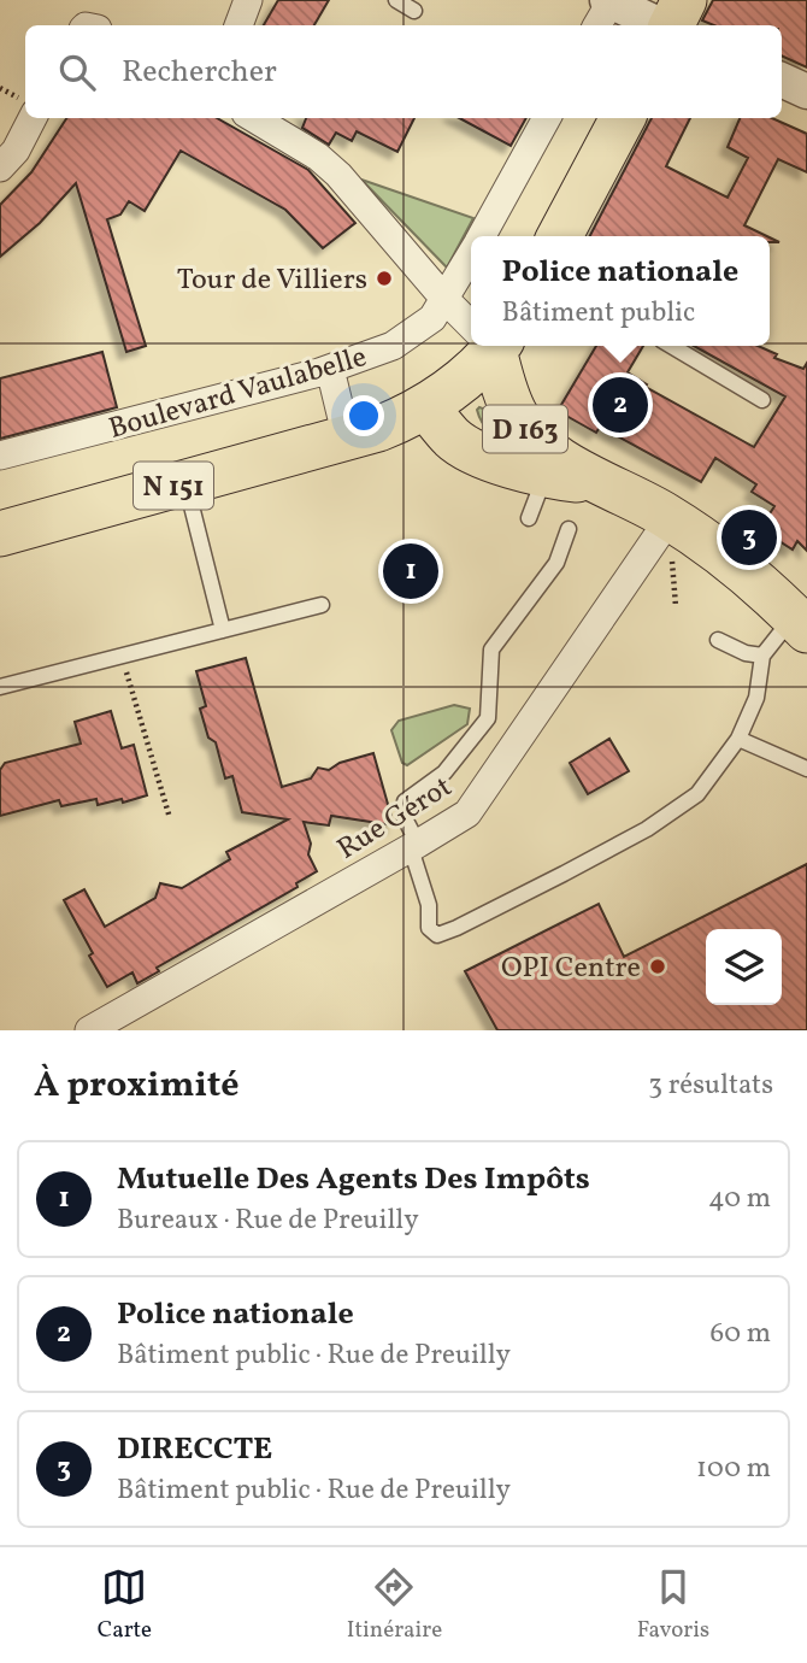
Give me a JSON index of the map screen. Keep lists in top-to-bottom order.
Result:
{
  "streets": {
    "main road": ["D 163", "N 151"],
    "street": ["Boulevard Vaulabelle", "Rue Gérot"]
  },
  "crossings": [
    ["D 163", "Rue Gérot"]
  ],
  "places": ["Tour de Villiers", "OPI Centre"],
  "page": {
    "search": "Rechercher",
    "popup": ["Police nationale", "Bâtiment public"],
    "pins": ["2", "3", "1"],
    "heading": ["À proximité", "3 résultats"],
    "list": [
      {
        "mark": "1",
        "name": "Mutuelle Des Agents Des Impôts",
        "note": "Bureaux · Rue de Preuilly",
        "value": "40 m"
      },
      {
        "mark": "2",
        "name": "Police nationale",
        "note": "Bâtiment public · Rue de Preuilly",
        "value": "60 m"
      },
      {
        "mark": "3",
        "name": "DIRECCTE",
        "note": "Bâtiment public · Rue de Preuilly",
        "value": "100 m"
      }
    ],
    "nav": ["Carte", "Itinéraire", "Favoris"]
  }
}
